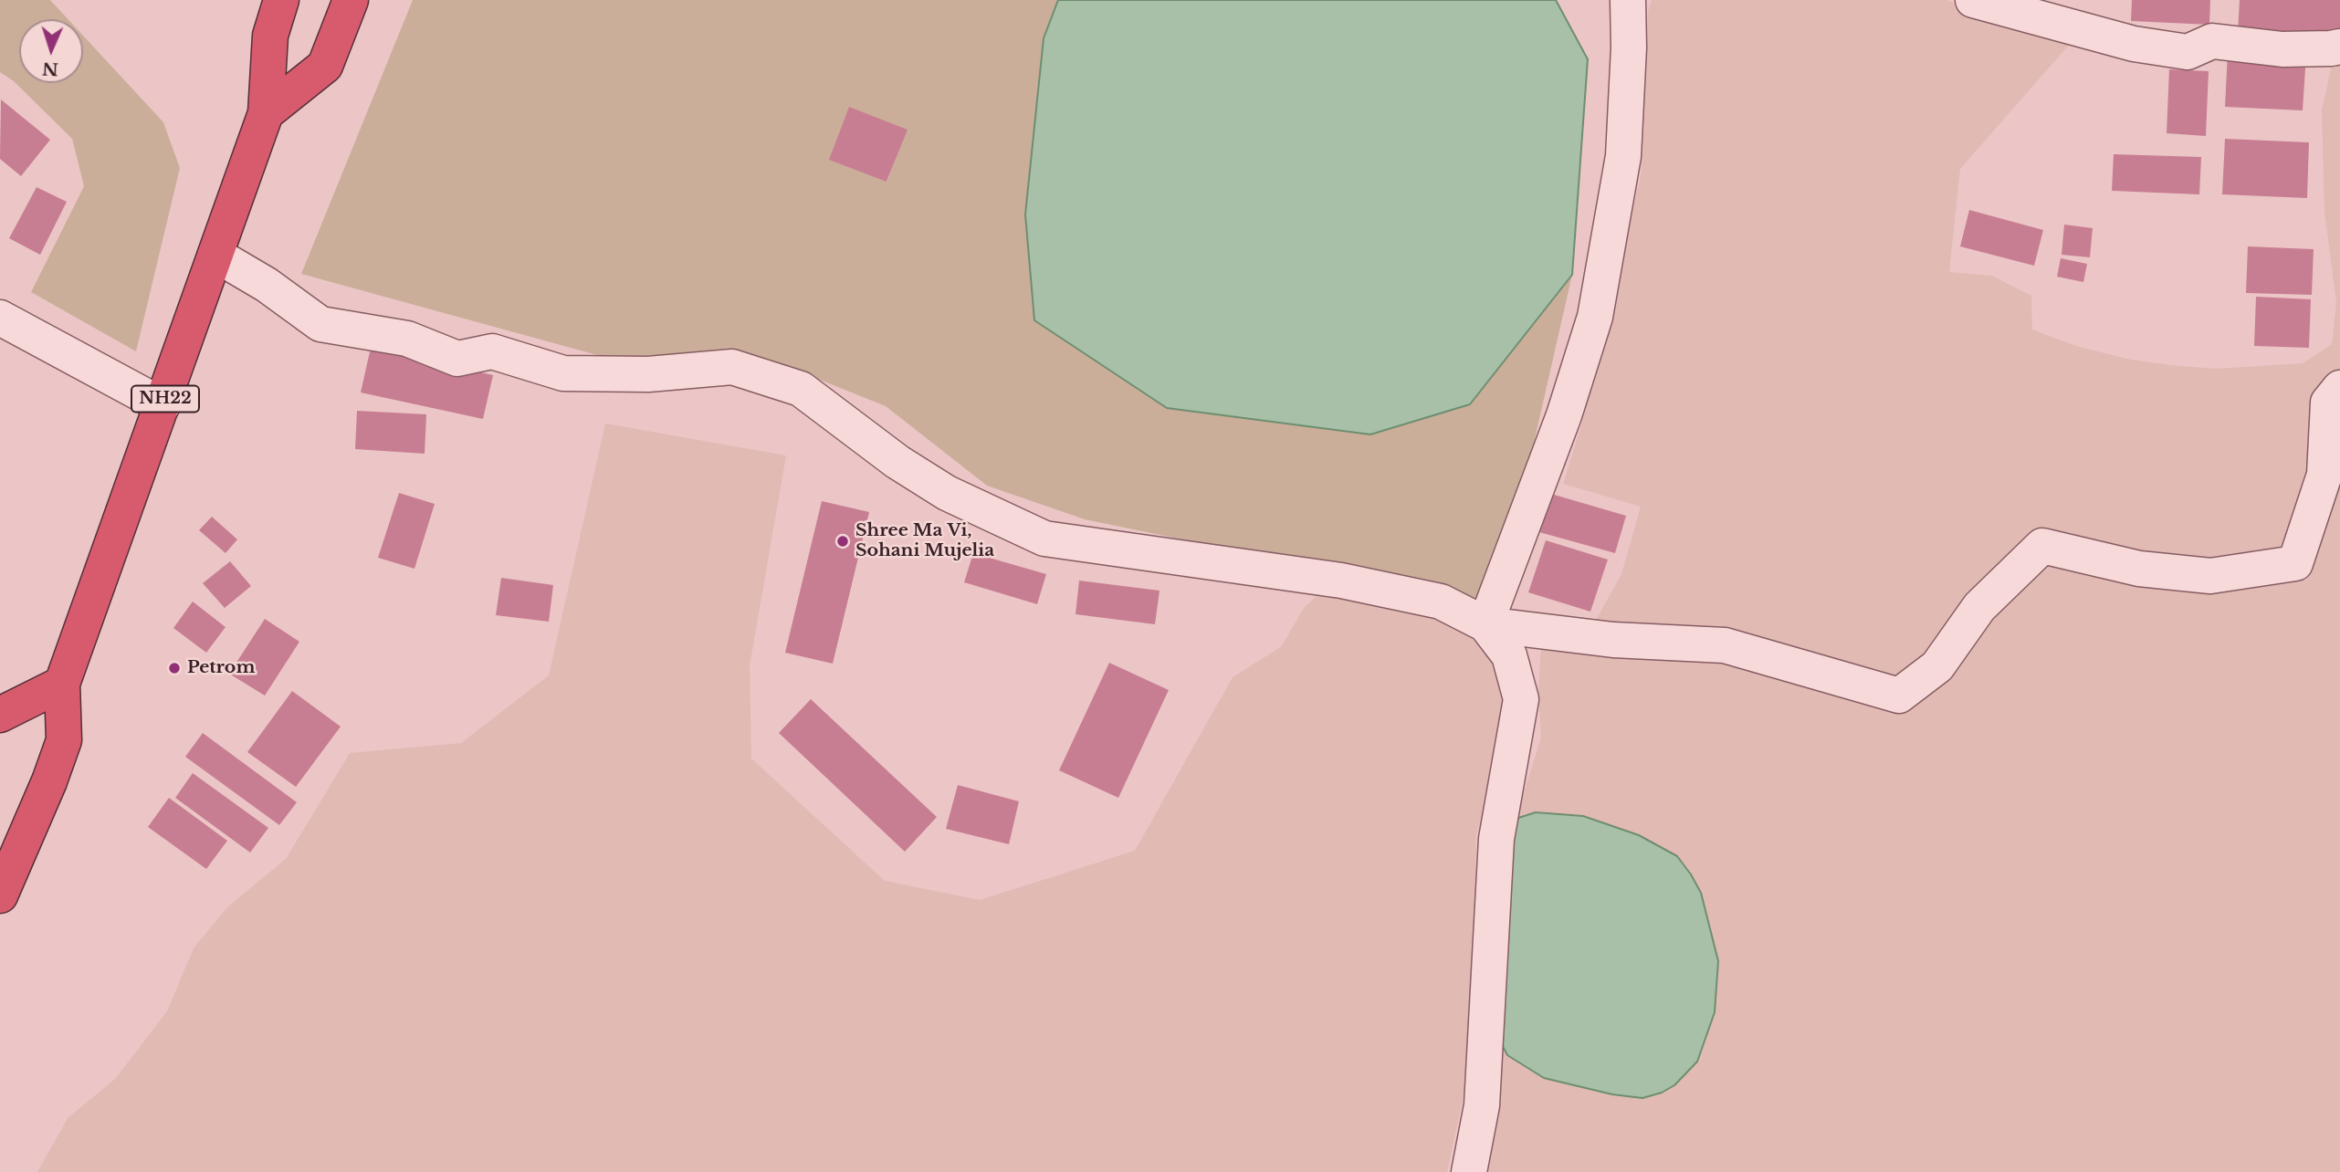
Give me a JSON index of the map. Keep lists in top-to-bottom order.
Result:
{
  "streets": {
    "highway": ["NH22"]
  },
  "places": ["Shree Ma Vi, Sohani Mujelia", "Petrom"],
  "north": "bottom"
}
